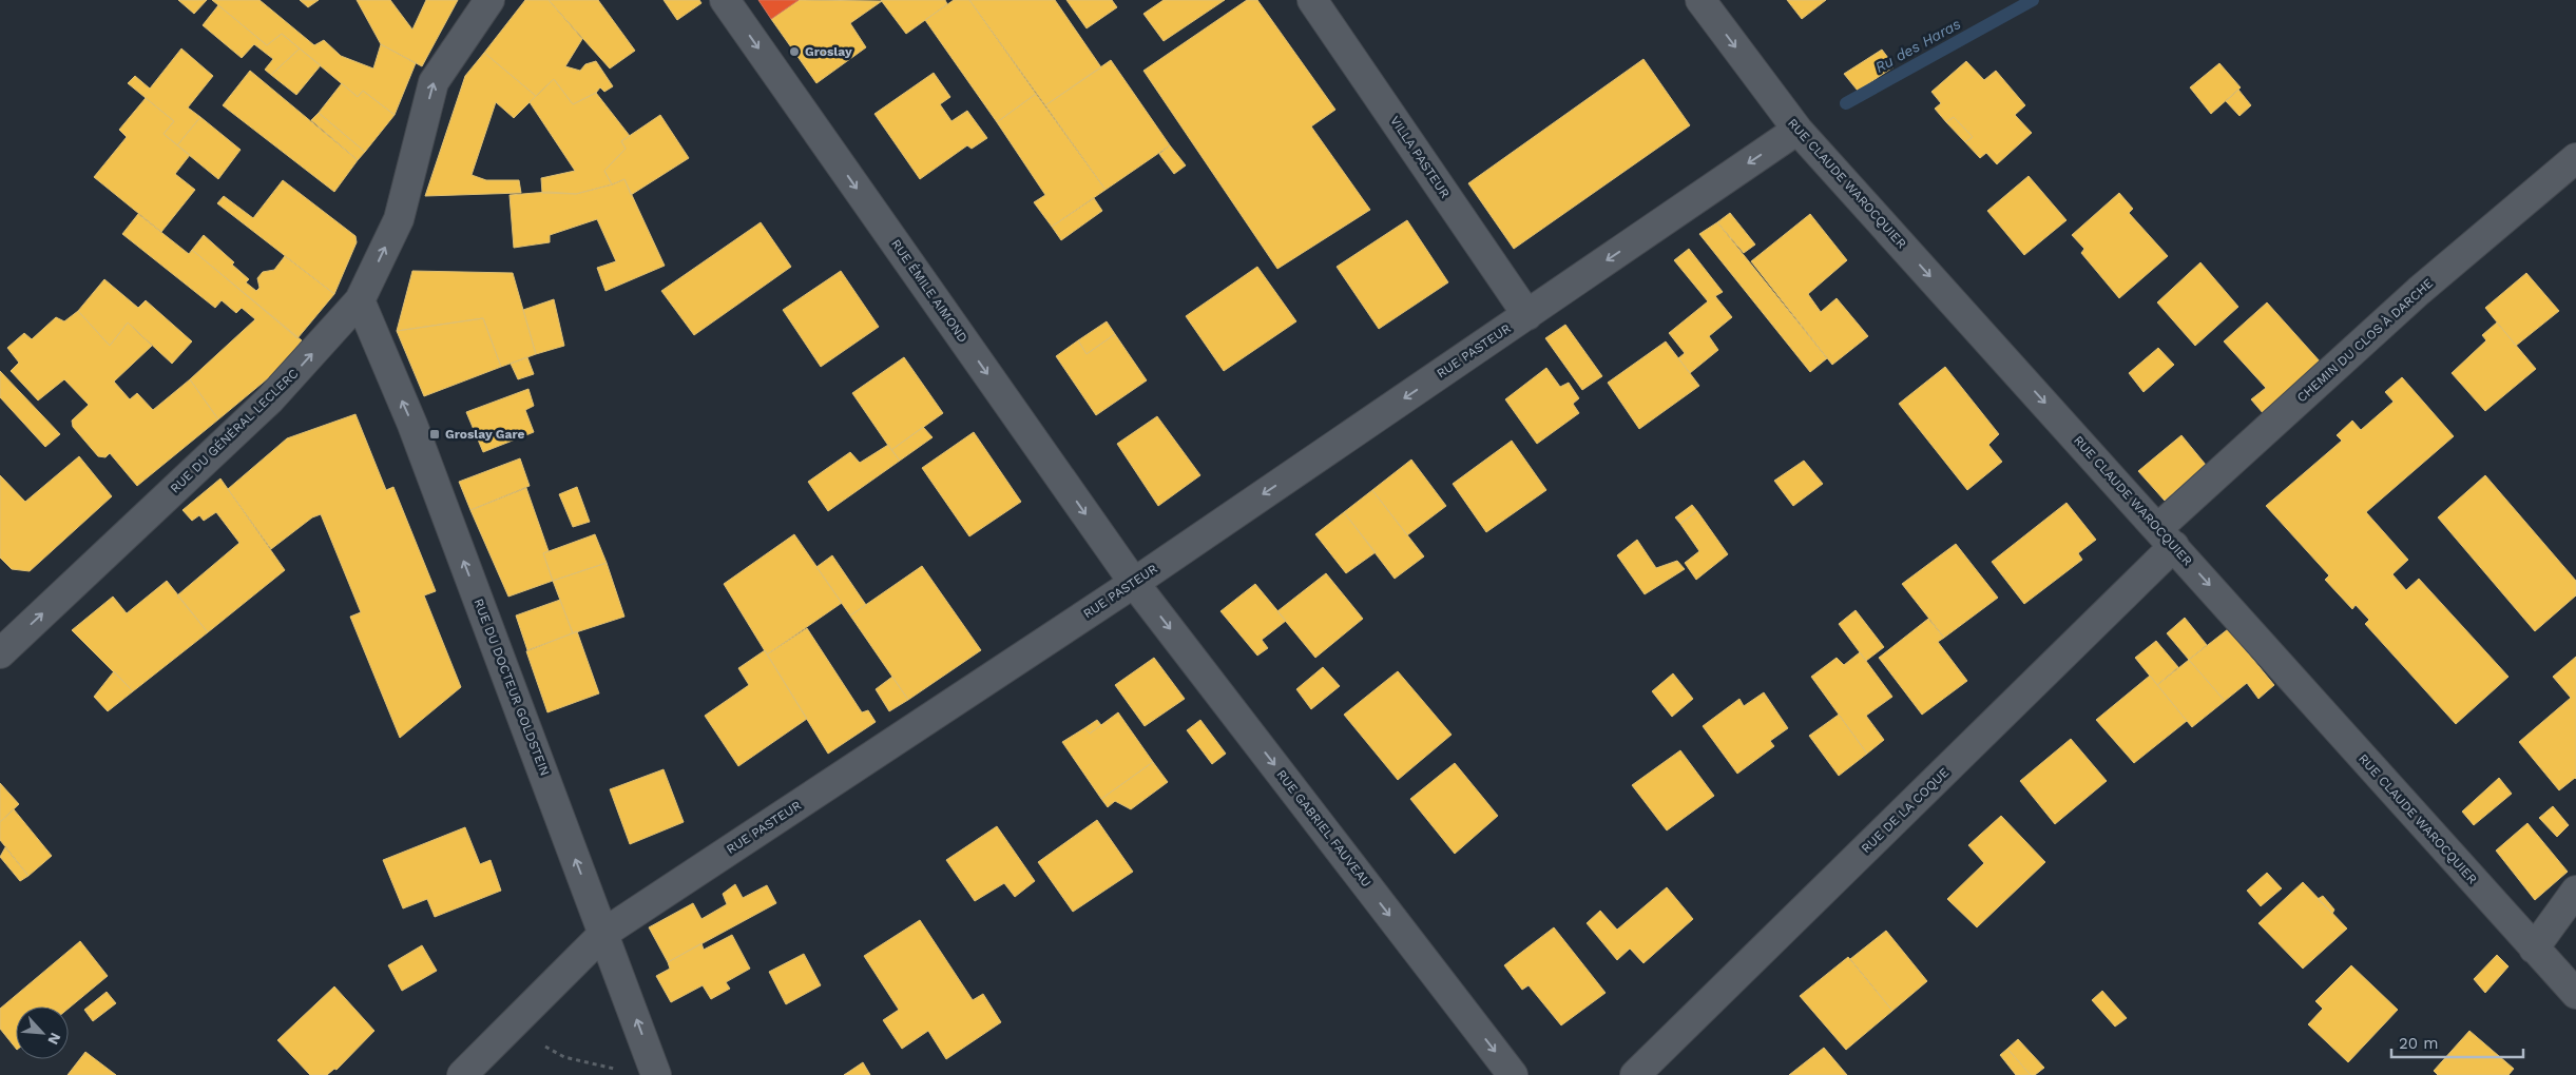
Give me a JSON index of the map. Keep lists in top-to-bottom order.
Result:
{
  "streets": {
    "street": [
      "VILLA PASTEUR",
      "RUE CLAUDE WAROCQUIER",
      "RUE ÉMILE AIMOND",
      "CHEMIN DU CLOS À DARCHE",
      "RUE PASTEUR",
      "RUE DU GÉNÉRAL LECLERC",
      "RUE DU DOCTEUR GOLDSTEIN",
      "RUE DE LA COQUE",
      "RUE GABRIEL FAUVEAU"
    ]
  },
  "crossings": [
    ["VILLA PASTEUR", "RUE PASTEUR"],
    ["RUE CLAUDE WAROCQUIER", "CHEMIN DU CLOS À DARCHE"],
    ["RUE CLAUDE WAROCQUIER", "RUE PASTEUR"],
    ["RUE CLAUDE WAROCQUIER", "RUE DE LA COQUE"],
    ["RUE ÉMILE AIMOND", "RUE PASTEUR"],
    ["RUE ÉMILE AIMOND", "RUE GABRIEL FAUVEAU"],
    ["CHEMIN DU CLOS À DARCHE", "RUE DE LA COQUE"],
    ["RUE PASTEUR", "RUE DU DOCTEUR GOLDSTEIN"],
    ["RUE PASTEUR", "RUE GABRIEL FAUVEAU"],
    ["RUE DU GÉNÉRAL LECLERC", "RUE DU DOCTEUR GOLDSTEIN"]
  ],
  "one_way": [
    "RUE CLAUDE WAROCQUIER",
    "RUE ÉMILE AIMOND",
    "RUE PASTEUR",
    "RUE DU GÉNÉRAL LECLERC",
    "RUE DU DOCTEUR GOLDSTEIN",
    "RUE GABRIEL FAUVEAU"
  ],
  "water": ["Ru des Haras"],
  "places": {
    "other": ["Groslay"],
    "transit": ["Groslay Gare"]
  },
  "scale_bar": "20 m",
  "north": "bottom right"
}
